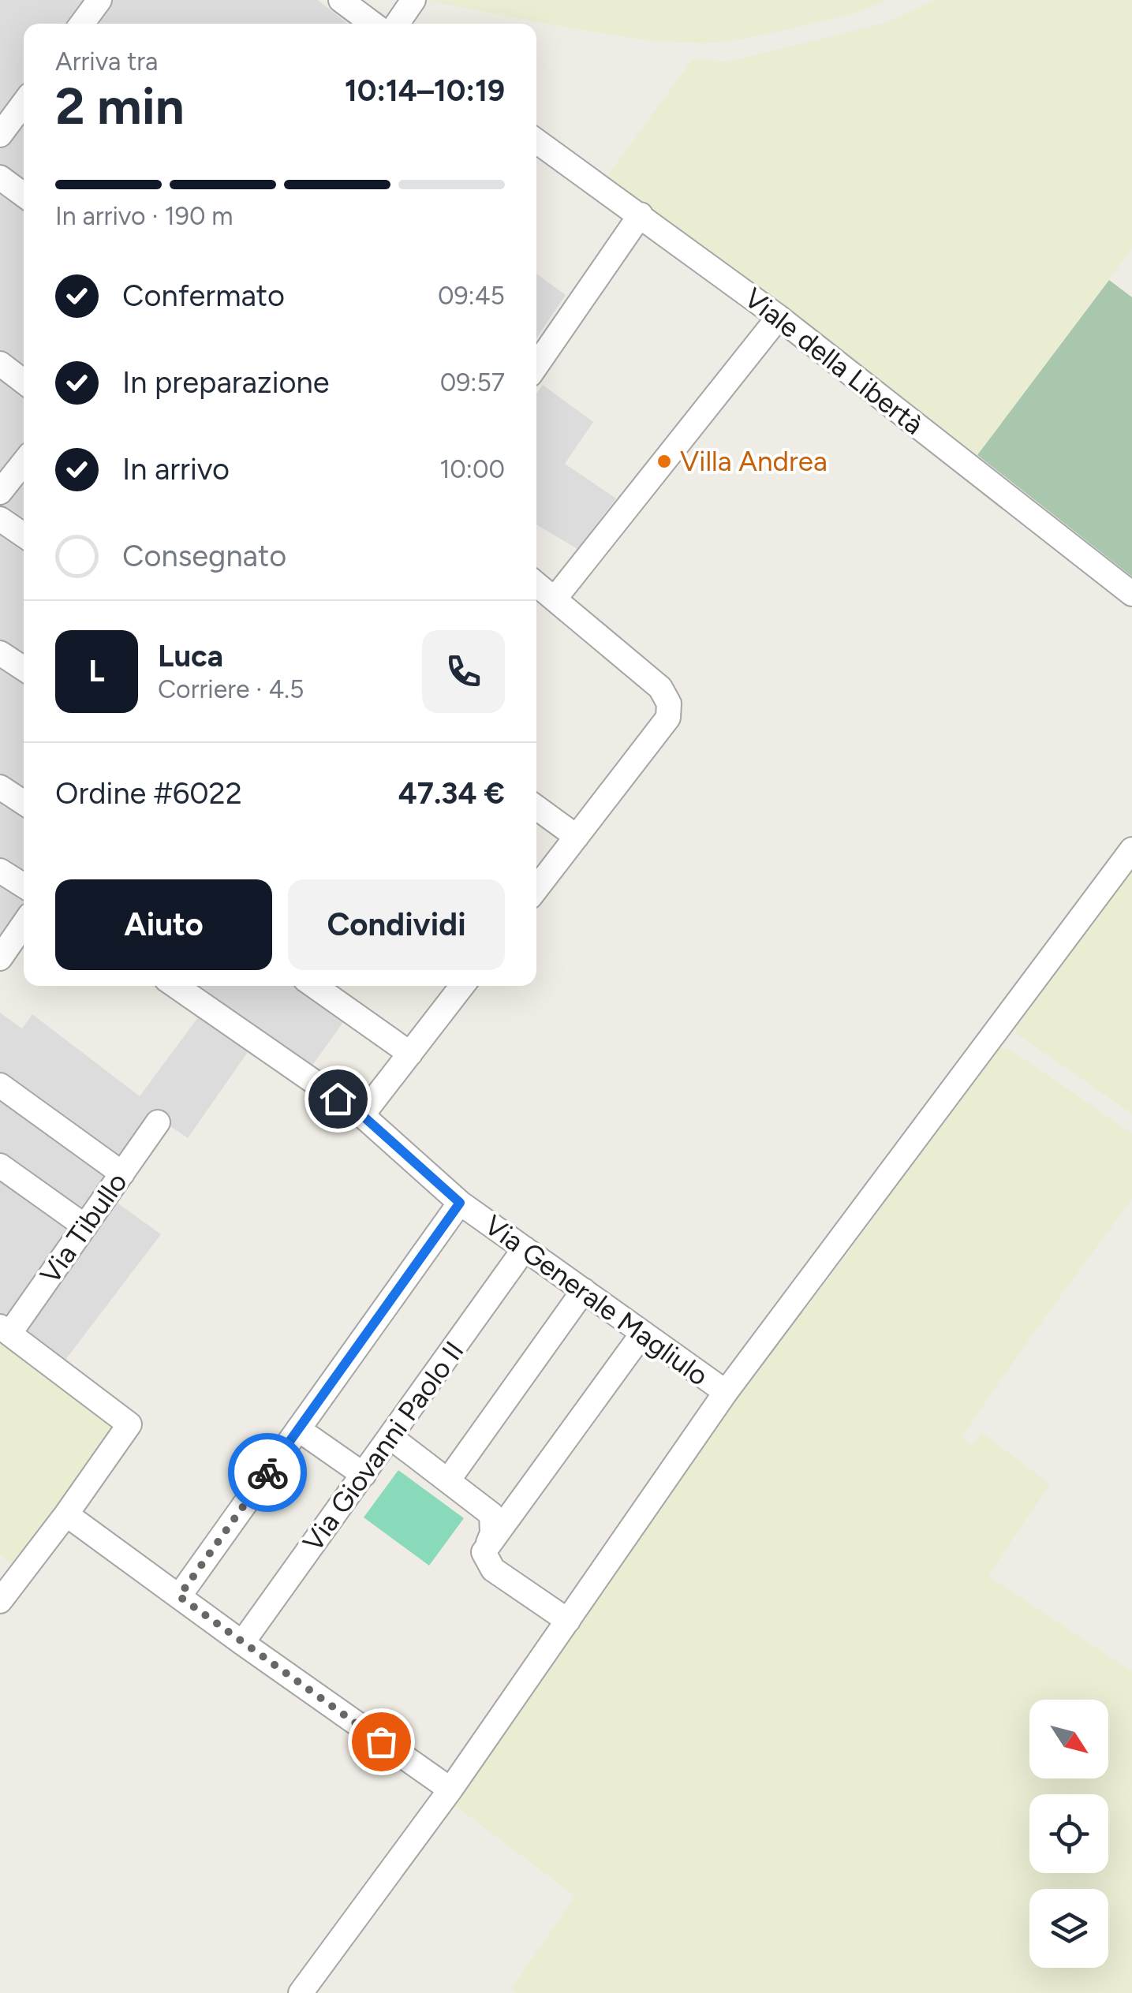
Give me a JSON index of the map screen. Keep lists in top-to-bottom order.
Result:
{
  "streets": {
    "street": [
      "Viale della Libertà",
      "Via Tibullo",
      "Via Generale Magliulo",
      "Via Giovanni Paolo II"
    ]
  },
  "crossings": [
    ["Via Generale Magliulo", "Via Giovanni Paolo II"]
  ],
  "places": ["Villa Andrea"],
  "north": "bottom right",
  "page": {
    "heading": ["2 min", "Arriva tra", "10:14–10:19"],
    "panel": [
      "Luca",
      "Corriere · 4.5",
      "Ordine #6022",
      "47.34 €"
    ],
    "bar": "In arrivo · 190 m",
    "list": [
      ["Confermato", "09:45"],
      ["In preparazione", "09:57"],
      ["In arrivo", "10:00"],
      "Consegnato"
    ],
    "round": "L",
    "buttons": ["Aiuto", "Condividi"]
  }
}
